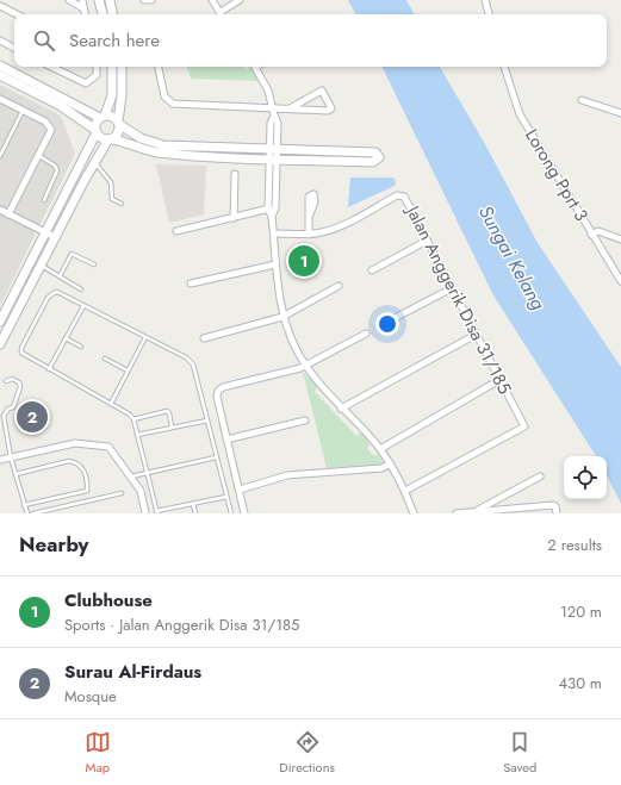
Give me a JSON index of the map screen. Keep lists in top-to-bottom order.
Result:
{
  "streets": {
    "street": ["Lorong Pprt 3", "Jalan Anggerik Disa 31/185"]
  },
  "water": ["Sungai Kelang"],
  "page": {
    "search": "Search here",
    "pins": ["1", "2"],
    "heading": ["Nearby", "2 results"],
    "list": [
      {
        "mark": "1",
        "name": "Clubhouse",
        "note": "Sports · Jalan Anggerik Disa 31/185",
        "value": "120 m"
      },
      {
        "mark": "2",
        "name": "Surau Al-Firdaus",
        "note": "Mosque",
        "value": "430 m"
      }
    ],
    "nav": ["Map", "Directions", "Saved"]
  }
}
